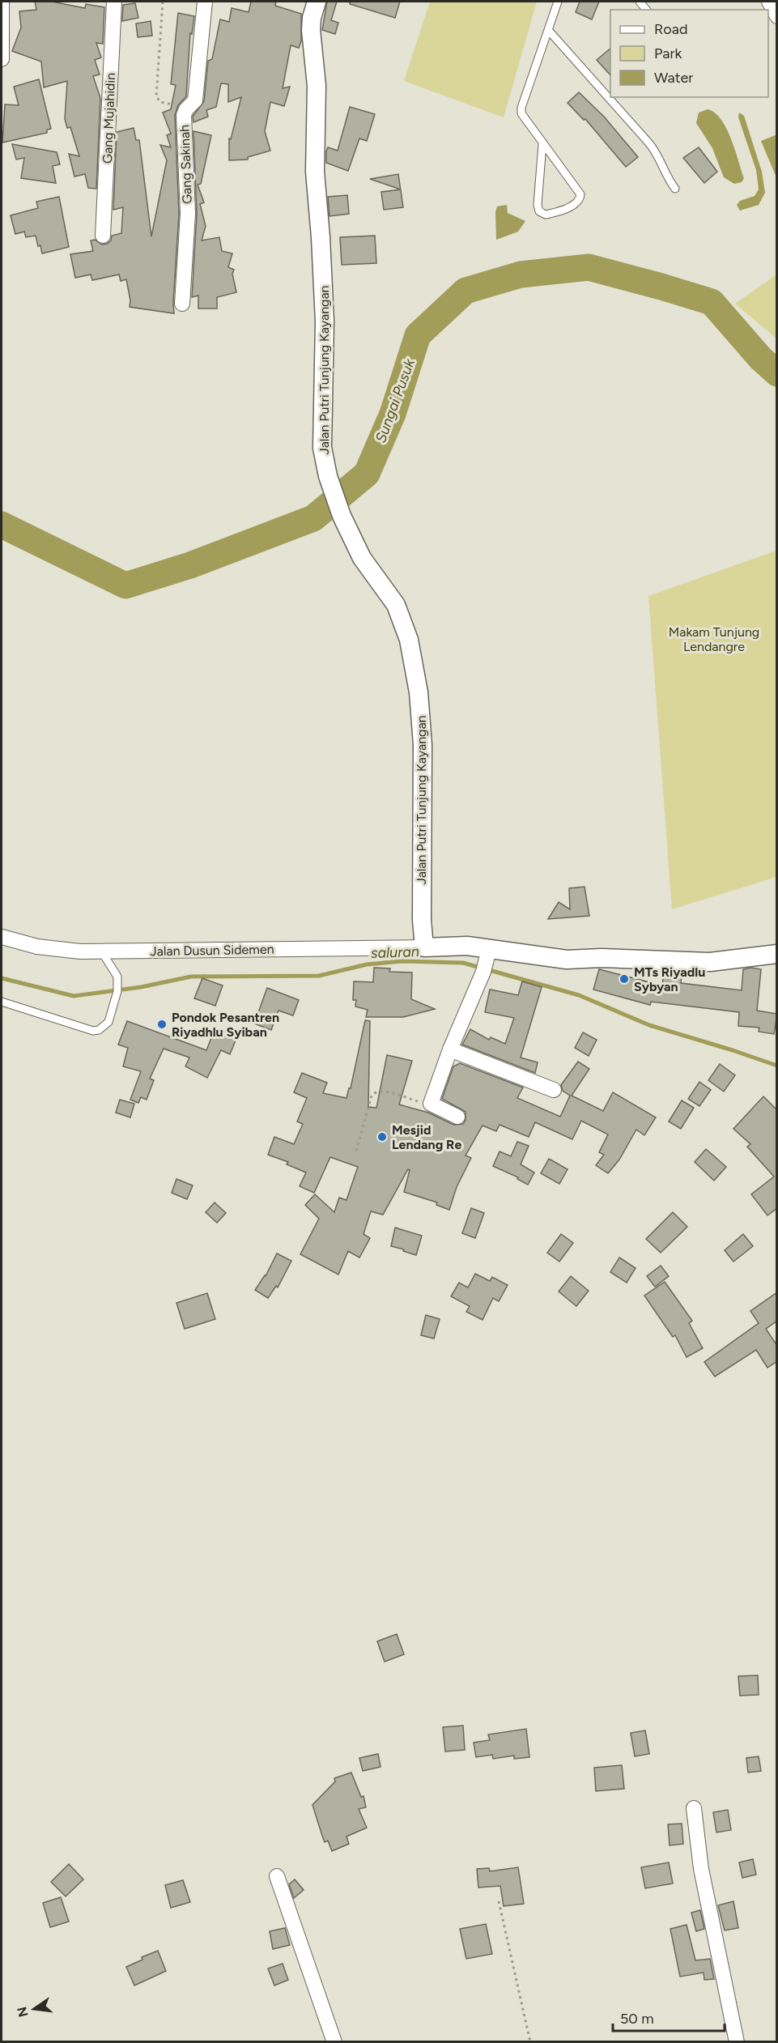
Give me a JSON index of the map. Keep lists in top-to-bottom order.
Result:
{
  "streets": {
    "street": [
      "Gang Mujahidin",
      "Gang Sakinah",
      "Jalan Putri Tunjung Kayangan",
      "Jalan Dusun Sidemen"
    ]
  },
  "crossings": [
    ["Jalan Putri Tunjung Kayangan", "Jalan Dusun Sidemen"]
  ],
  "water": ["Sungai Pusuk", "saluran"],
  "parks": ["Makam Tunjung Lendangre"],
  "places": ["MTs Riyadlu Sybyan", "Pondok Pesantren Riyadhlu Syiban", "Mesjid Lendang Re"],
  "legend": ["Road", "Park", "Water"],
  "scale_bar": "50 m",
  "north": "left"
}
